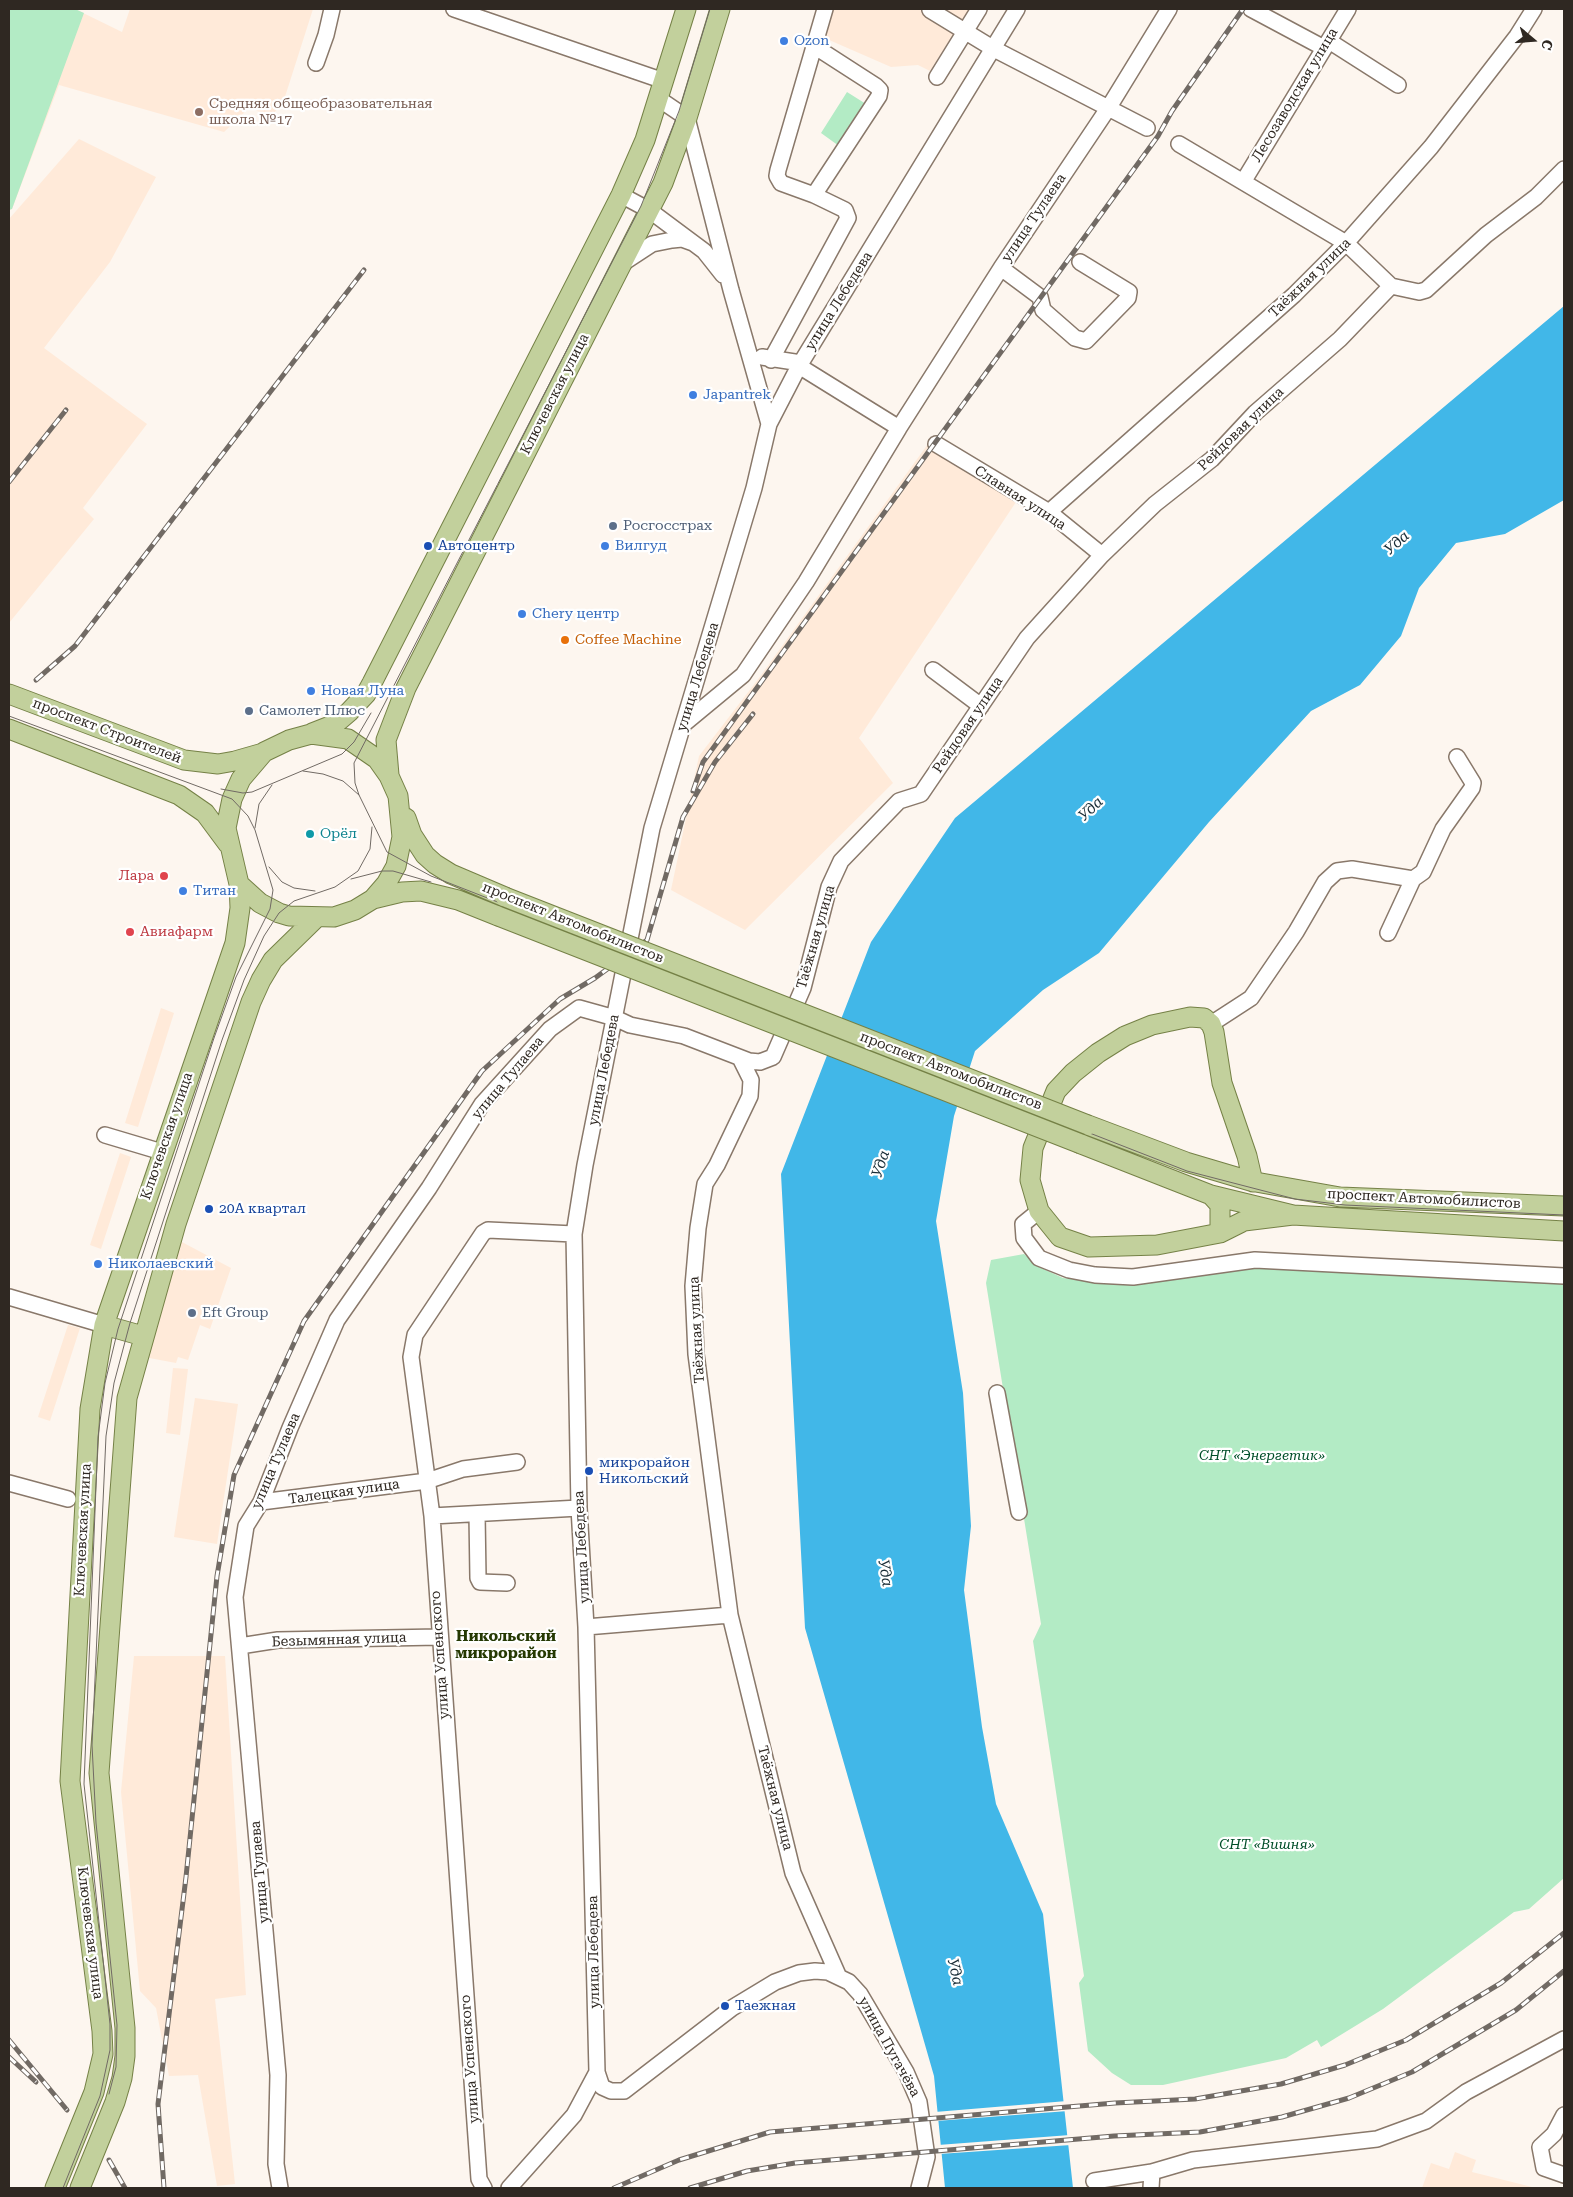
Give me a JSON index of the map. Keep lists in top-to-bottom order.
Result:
{
  "streets": {
    "main road": ["Ключевская улица", "проспект Строителей", "проспект Автомобилистов"],
    "street": [
      "Лесозаводская улица",
      "улица Тулаева",
      "Таёжная улица",
      "улица Лебедева",
      "Рейдовая улица",
      "Славная улица",
      "Талецкая улица",
      "Безымянная улица",
      "улица Успенского",
      "улица Пугачёва"
    ]
  },
  "crossings": [
    ["улица Тулаева", "улица Лебедева"],
    ["улица Тулаева", "Талецкая улица"],
    ["улица Тулаева", "Безымянная улица"],
    ["Таёжная улица", "Рейдовая улица"],
    ["Таёжная улица", "Славная улица"],
    ["Таёжная улица", "улица Пугачёва"],
    ["улица Лебедева", "улица Успенского"],
    ["Рейдовая улица", "Славная улица"],
    ["Талецкая улица", "улица Успенского"],
    ["Безымянная улица", "улица Успенского"]
  ],
  "districts": ["Никольский микрорайон"],
  "water": ["Уда"],
  "parks": ["СНТ «Энергетик»", "СНТ «Вишня»"],
  "places": [
    "Ozon",
    "Средняя общеобразовательная школа №17",
    "Japantrek",
    "Росгосстрах",
    "Автоцентр",
    "Вилгуд",
    "Chery центр",
    "Coffee Machine",
    "Новая Луна",
    "Самолет Плюс",
    "Орёл",
    "Лара",
    "Титан",
    "Авиафарм",
    "20А квартал",
    "Николаевский",
    "Eft Group",
    "микрорайон Никольский",
    "Таежная"
  ],
  "north": "right"
}
